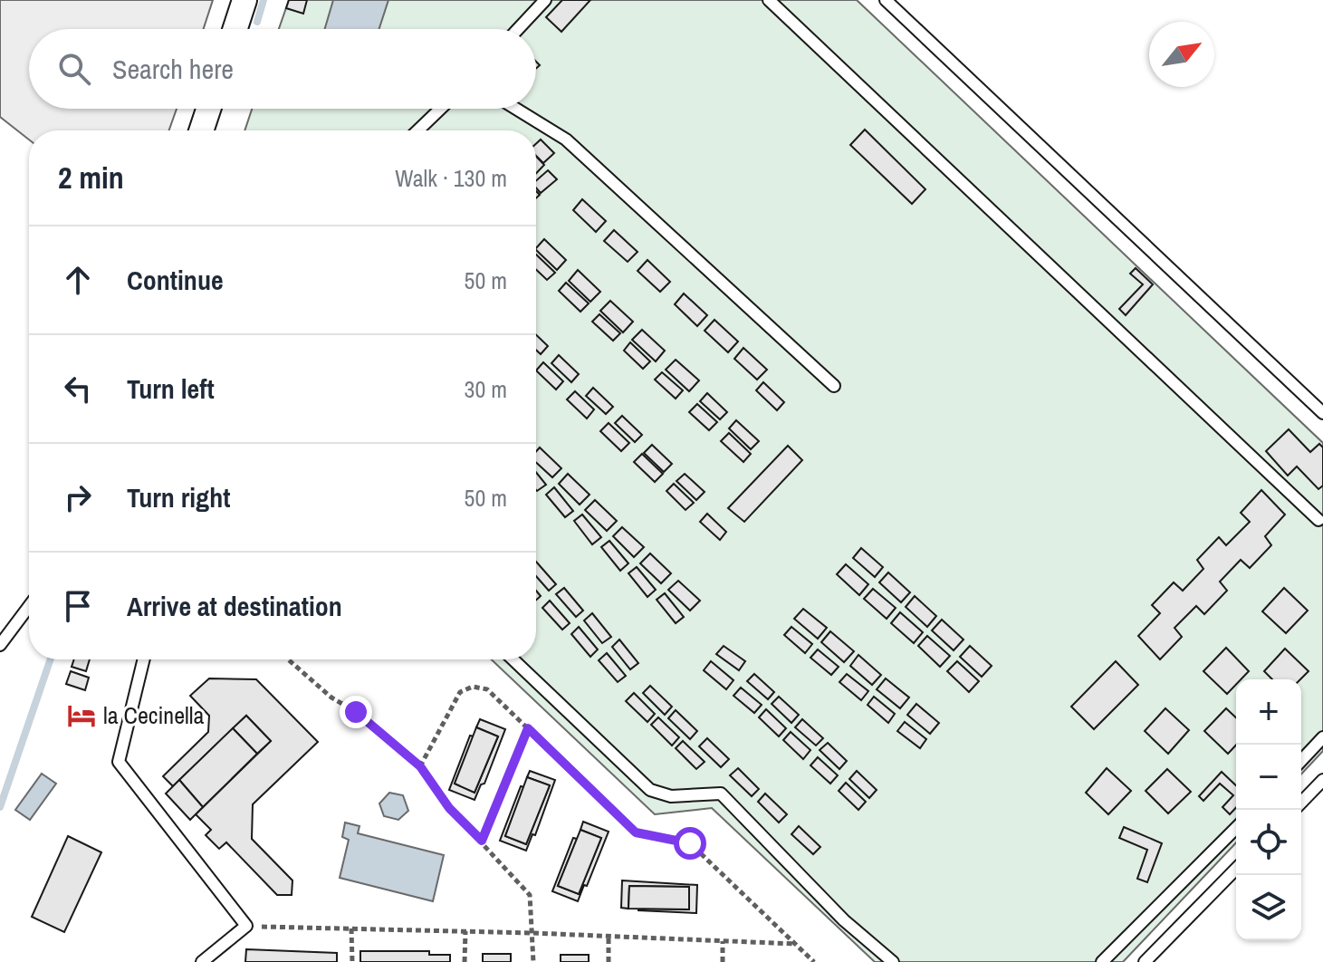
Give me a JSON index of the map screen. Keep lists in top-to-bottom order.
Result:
{
  "places": {
    "hotel": ["la Cecinella"]
  },
  "north": "top right",
  "page": {
    "search": "Search here",
    "heading": ["2 min", "Walk · 130 m"],
    "list": [
      ["Continue", "50 m"],
      ["Turn left", "30 m"],
      ["Turn right", "50 m"],
      "Arrive at destination"
    ],
    "map_buttons": ["+", "−"]
  }
}
